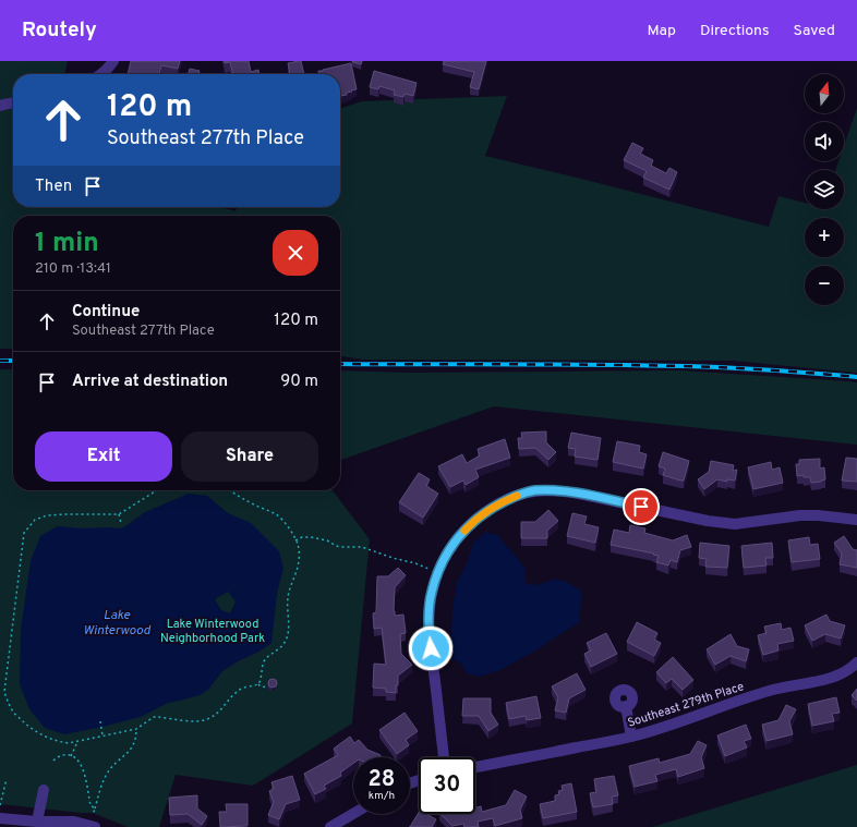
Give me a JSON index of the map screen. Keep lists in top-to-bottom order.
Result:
{
  "streets": {
    "street": ["Southeast 279th Place"]
  },
  "water": ["Lake Winterwood"],
  "parks": ["Lake Winterwood Neighborhood Park"],
  "north": "top",
  "page": {
    "header": "Routely",
    "nav": ["Map", "Directions", "Saved"],
    "map_buttons": ["+", "−"],
    "turn": ["120 m", "Southeast 277th Place"],
    "then": "Then",
    "heading": ["1 min", "210 m · 13:41"],
    "list": [
      {
        "name": "Continue",
        "note": "Southeast 277th Place",
        "value": "120 m"
      },
      {
        "name": "Arrive at destination",
        "value": "90 m"
      }
    ],
    "buttons": ["Exit", "Share"],
    "speed": "28 km/h",
    "limit": "30"
  }
}
